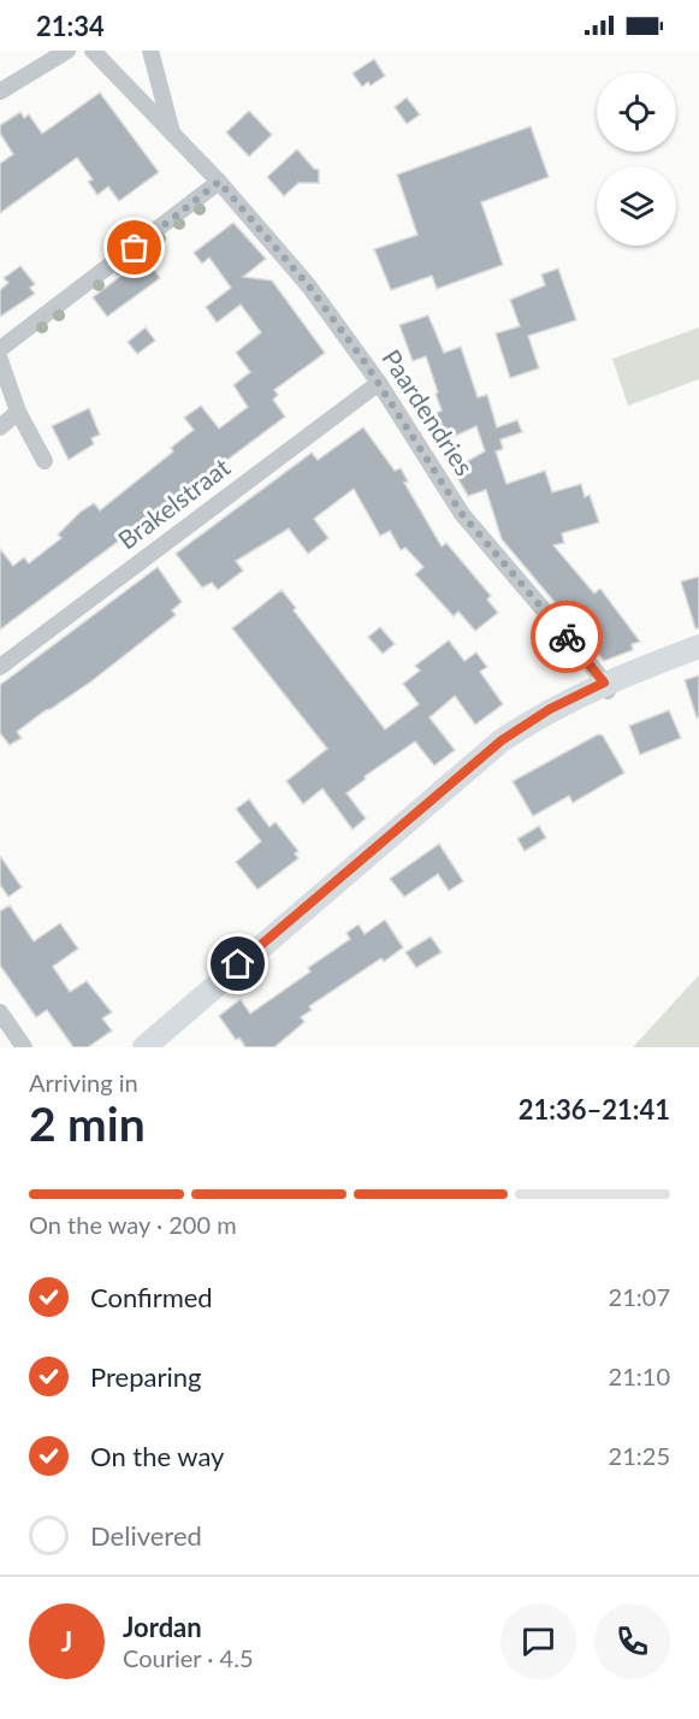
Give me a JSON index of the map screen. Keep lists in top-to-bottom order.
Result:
{
  "streets": {
    "street": ["Paardendries", "Brakelstraat"]
  },
  "crossings": [
    ["Paardendries", "Brakelstraat"]
  ],
  "page": {
    "status": "21:34",
    "heading": ["2 min", "Arriving in", "21:36–21:41"],
    "panel": ["Jordan", "Courier · 4.5"],
    "bar": "On the way · 200 m",
    "list": [
      ["Confirmed", "21:07"],
      ["Preparing", "21:10"],
      ["On the way", "21:25"],
      "Delivered"
    ],
    "round": "J"
  }
}
